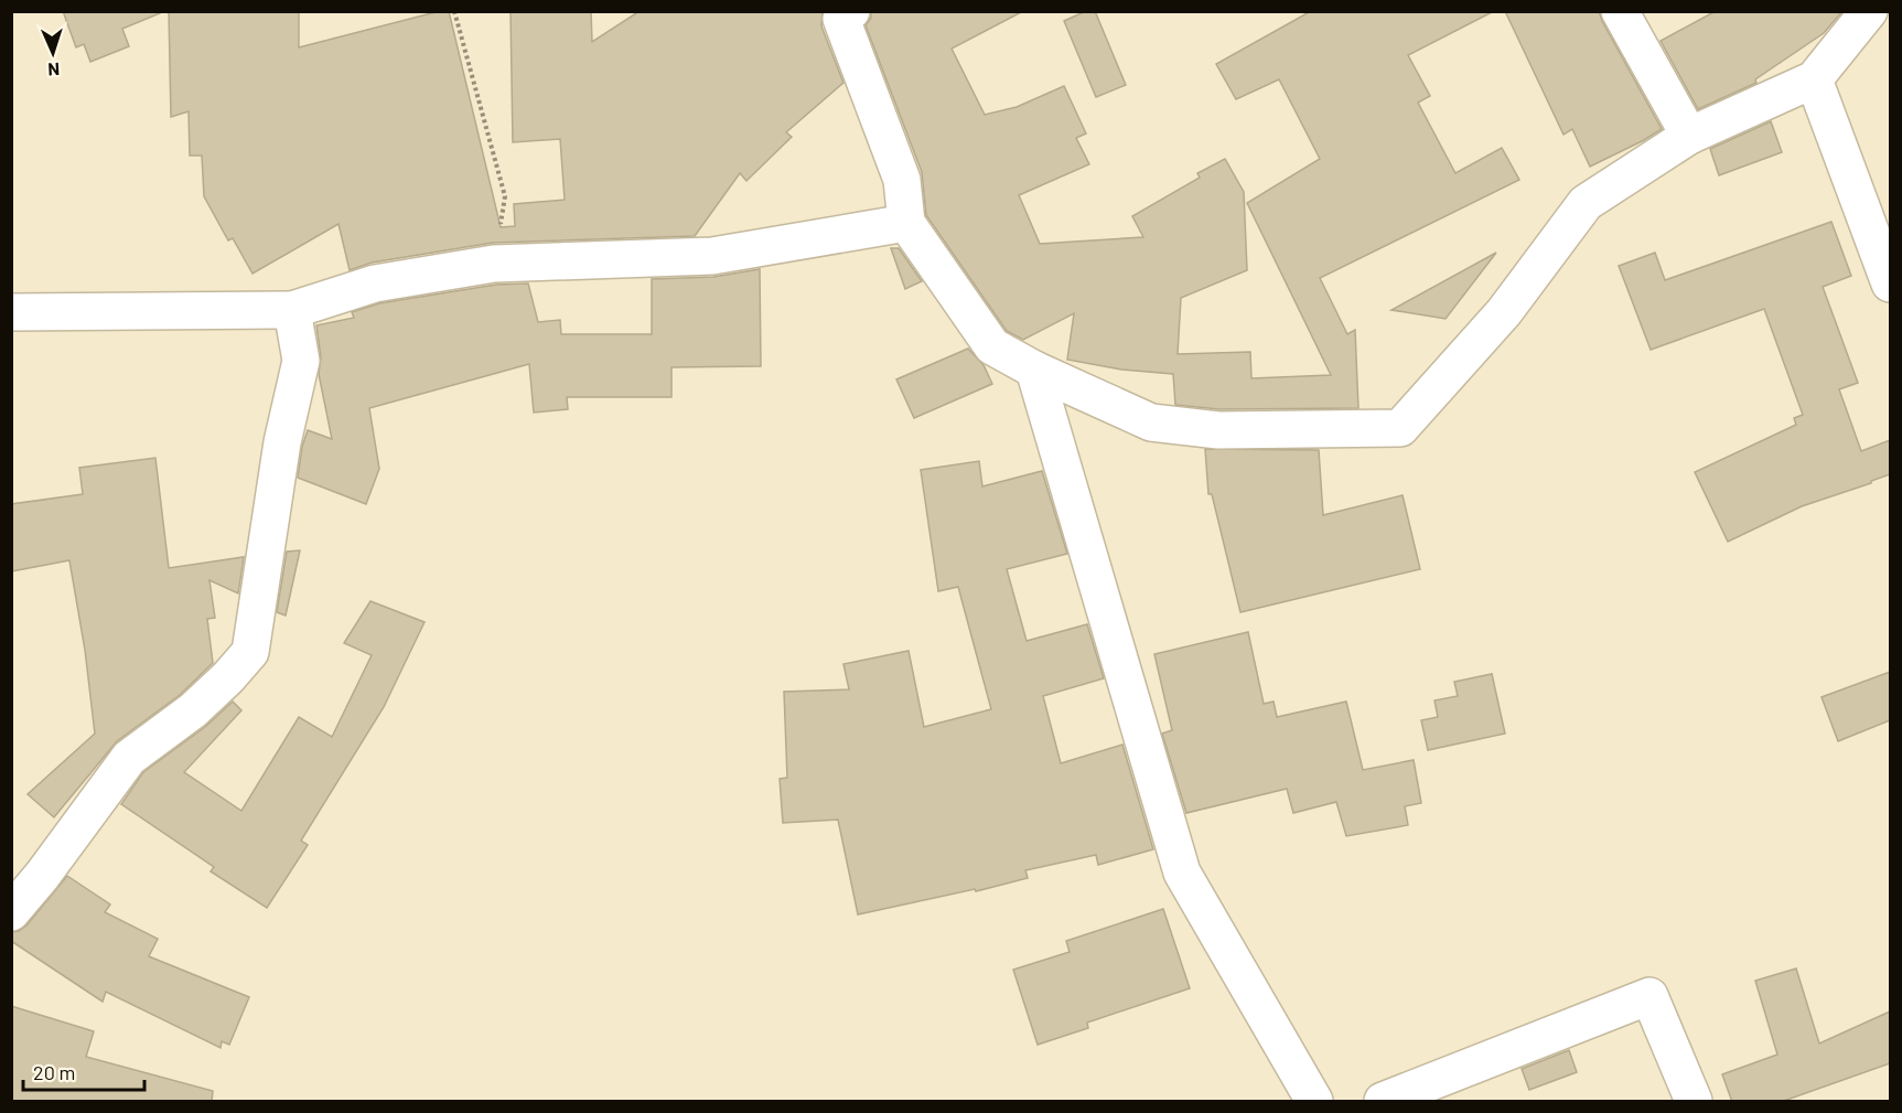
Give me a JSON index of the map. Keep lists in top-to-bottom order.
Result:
{
  "scale_bar": "20 m",
  "north": "bottom"
}
